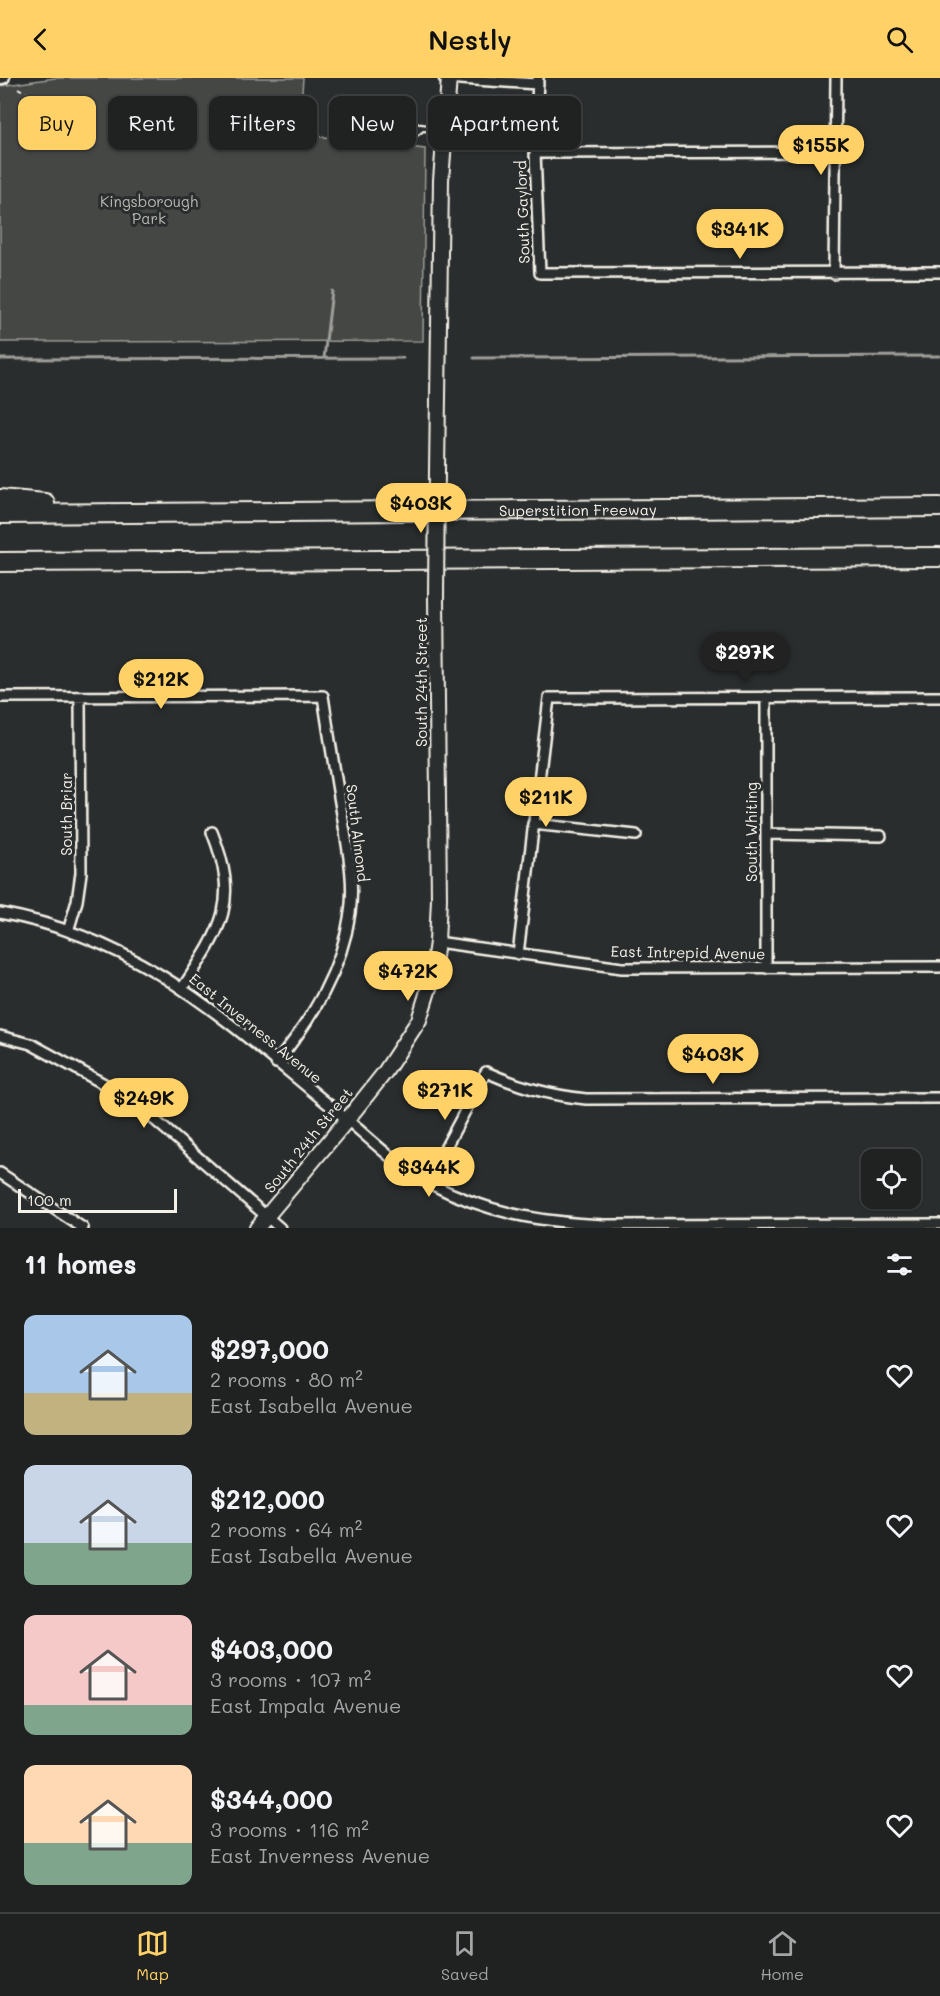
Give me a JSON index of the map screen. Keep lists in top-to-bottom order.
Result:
{
  "streets": {
    "highway": ["Superstition Freeway"],
    "street": [
      "South Gaylord",
      "South 24th Street",
      "South Briar",
      "South Whiting",
      "South Almond",
      "East Intrepid Avenue",
      "East Inverness Avenue"
    ]
  },
  "crossings": [
    ["South 24th Street", "East Intrepid Avenue"],
    ["South 24th Street", "East Inverness Avenue"],
    ["South Briar", "South Almond"],
    ["South Briar", "East Inverness Avenue"],
    ["South Whiting", "East Intrepid Avenue"],
    ["South Almond", "East Inverness Avenue"]
  ],
  "parks": ["Kingsborough Park"],
  "scale_bar": "100 m",
  "page": {
    "header": "Nestly",
    "chip": [
      "Buy",
      "Rent",
      "Filters",
      "New",
      "Apartment"
    ],
    "price": [
      "$155K",
      "$341K",
      "$403K",
      "$297K",
      "$212K",
      "$211K",
      "$472K",
      "$403K",
      "$271K",
      "$249K",
      "$344K"
    ],
    "scale": "100 m",
    "heading": "11 homes",
    "list": [
      {
        "name": "$297,000",
        "note": "2 rooms · 80 m² · East Isabella Avenue"
      },
      {
        "name": "$212,000",
        "note": "2 rooms · 64 m² · East Isabella Avenue"
      },
      {
        "name": "$403,000",
        "note": "3 rooms · 107 m² · East Impala Avenue"
      },
      {
        "name": "$344,000",
        "note": "3 rooms · 116 m² · East Inverness Avenue"
      }
    ],
    "tabs": ["Map", "Saved", "Home"]
  }
}
